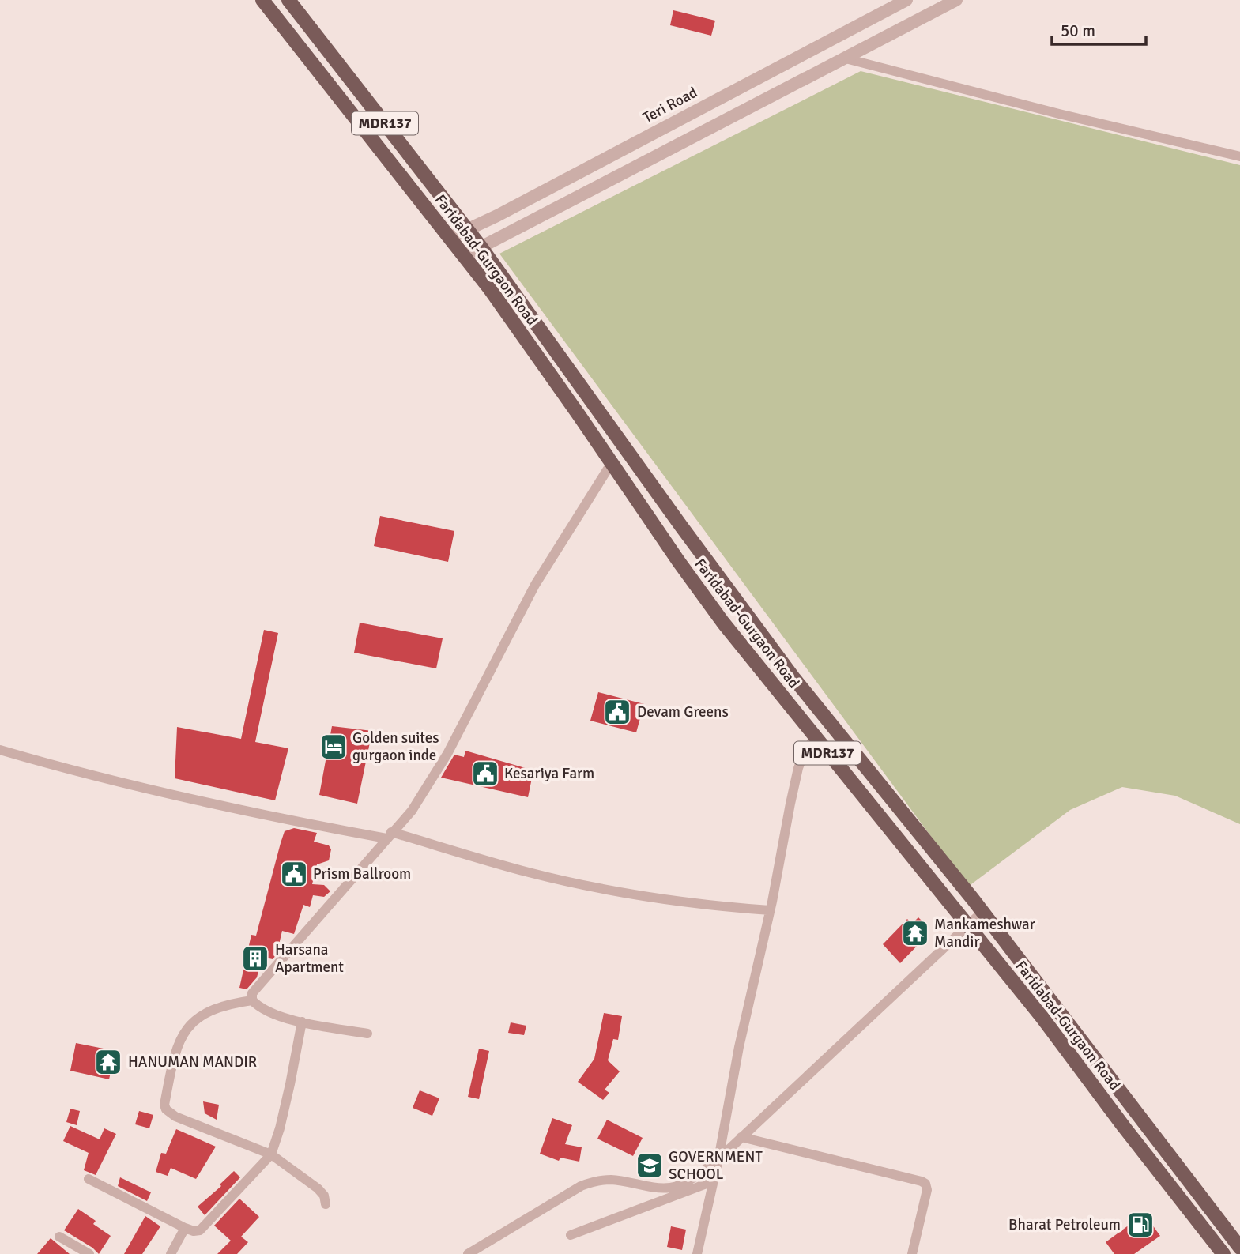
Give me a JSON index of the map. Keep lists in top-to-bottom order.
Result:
{
  "streets": {
    "main road": ["MDR137", "Faridabad-Gurgaon Road"],
    "street": ["Teri Road"]
  },
  "crossings": [
    ["Teri Road", "Faridabad-Gurgaon Road"]
  ],
  "places": {
    "public building": ["Devam Greens", "Kesariya Farm", "Prism Ballroom"],
    "hotel": ["Golden suites gurgaon inde"],
    "temple": ["Mankameshwar Mandir", "HANUMAN MANDIR"],
    "building": ["Harsana Apartment"],
    "school or university": ["GOVERNMENT SCHOOL"],
    "fuel station": ["Bharat Petroleum"]
  },
  "scale_bar": "50 m"
}
